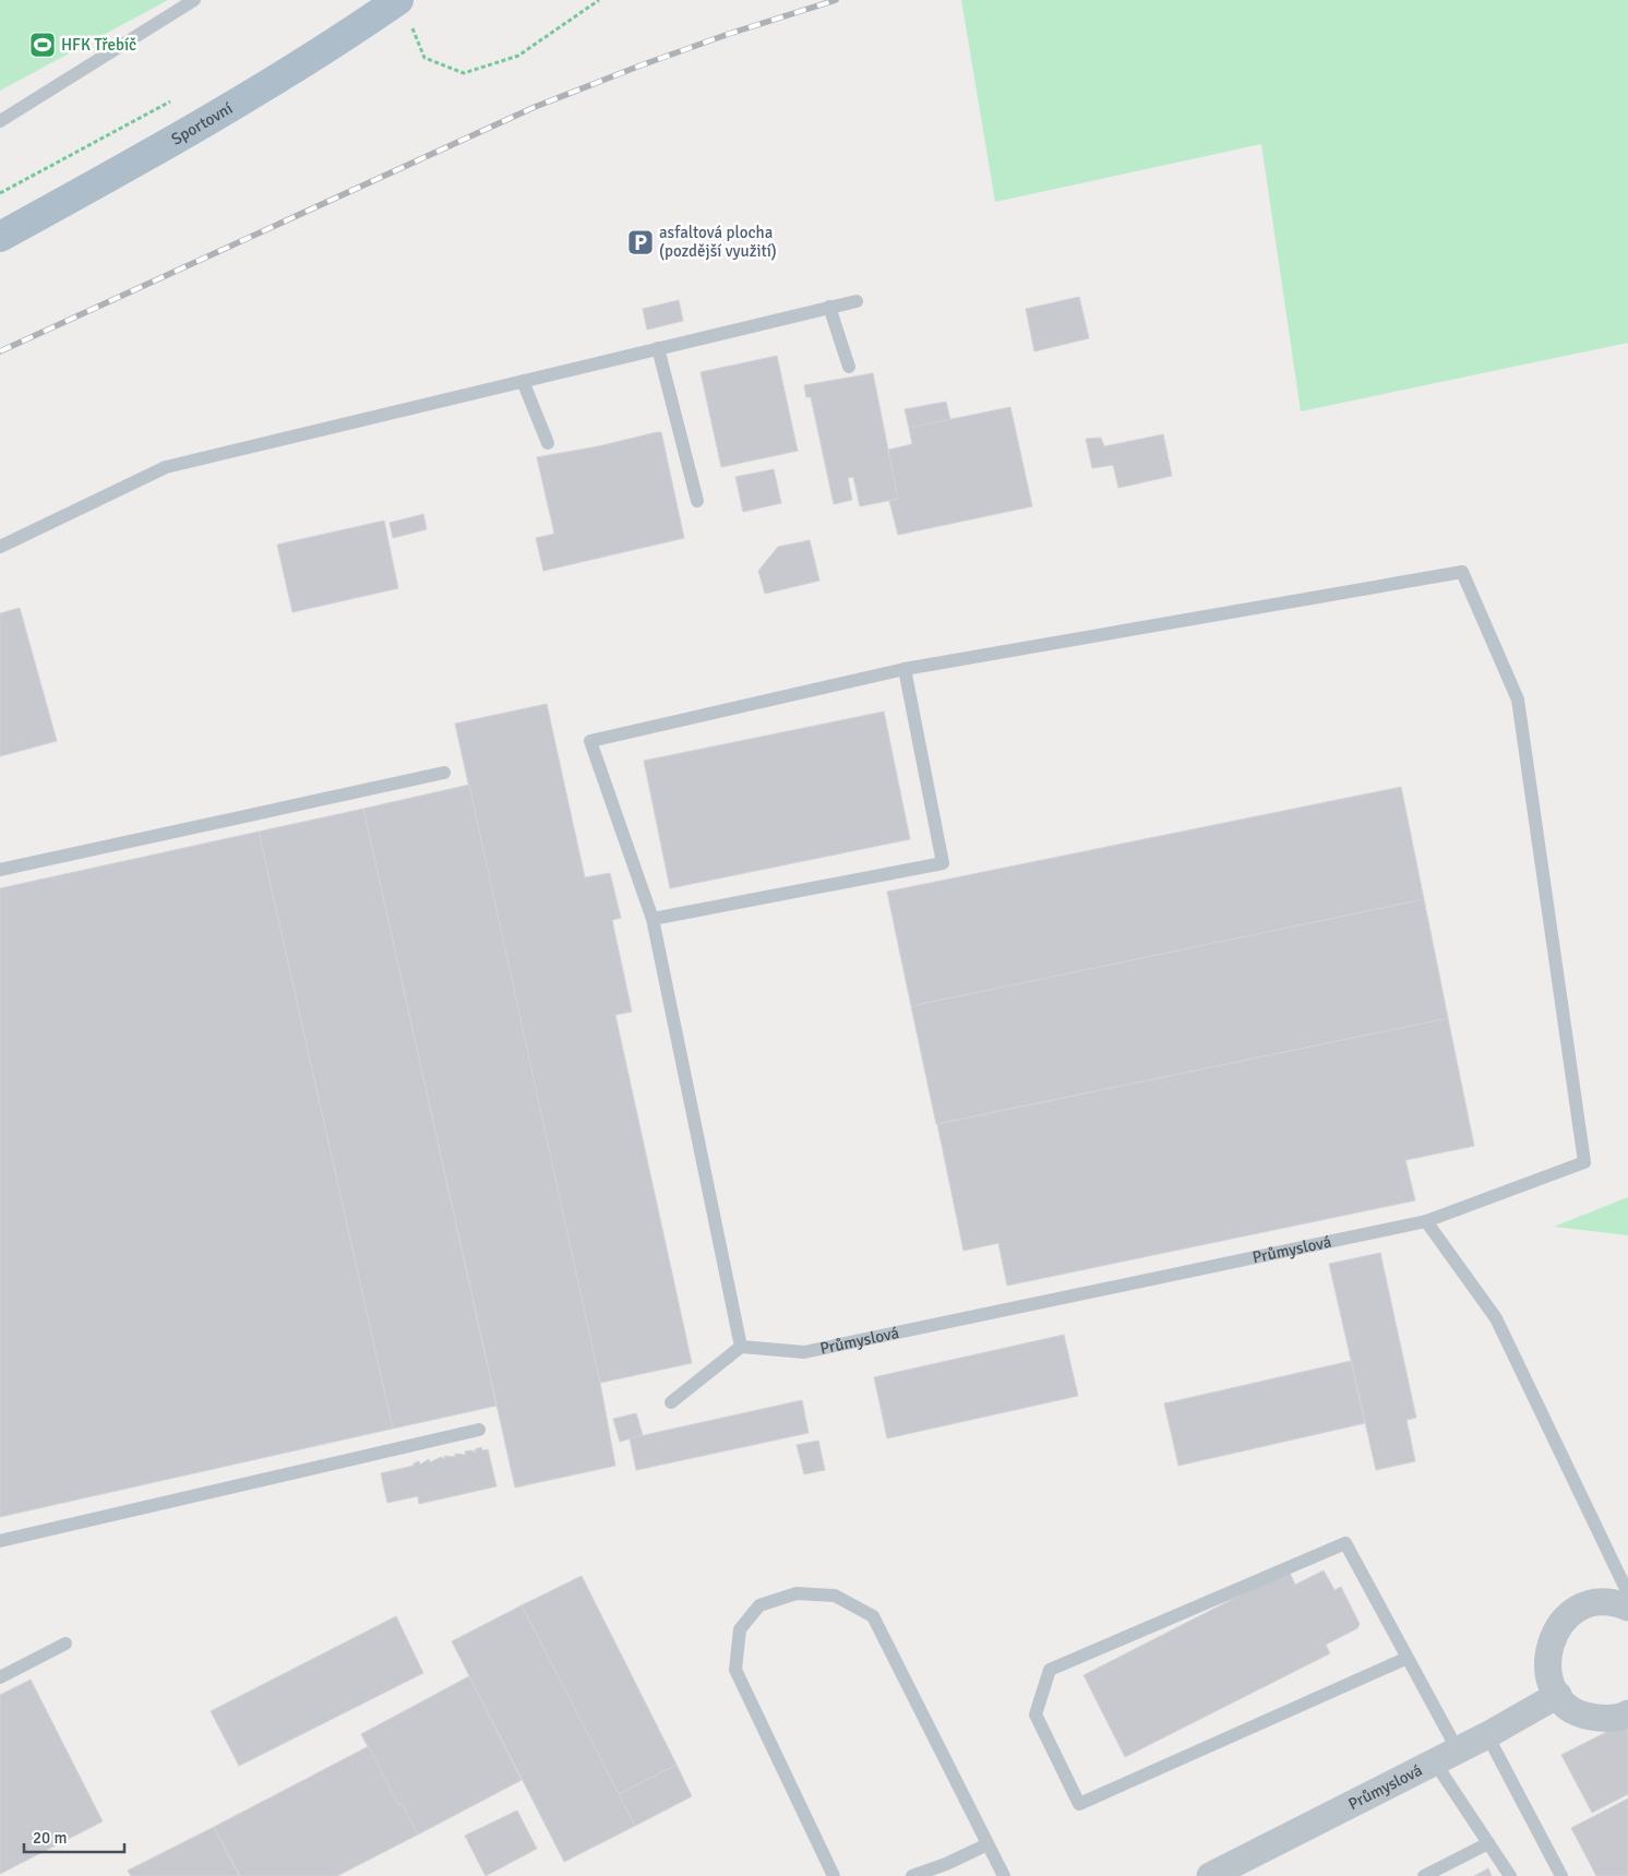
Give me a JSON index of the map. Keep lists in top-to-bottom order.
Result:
{
  "streets": {
    "main road": ["Sportovní"],
    "street": ["Průmyslová"]
  },
  "places": {
    "sports": ["HFK Třebíč"],
    "parking": ["asfaltová plocha (pozdější využití)"]
  },
  "scale_bar": "20 m"
}
